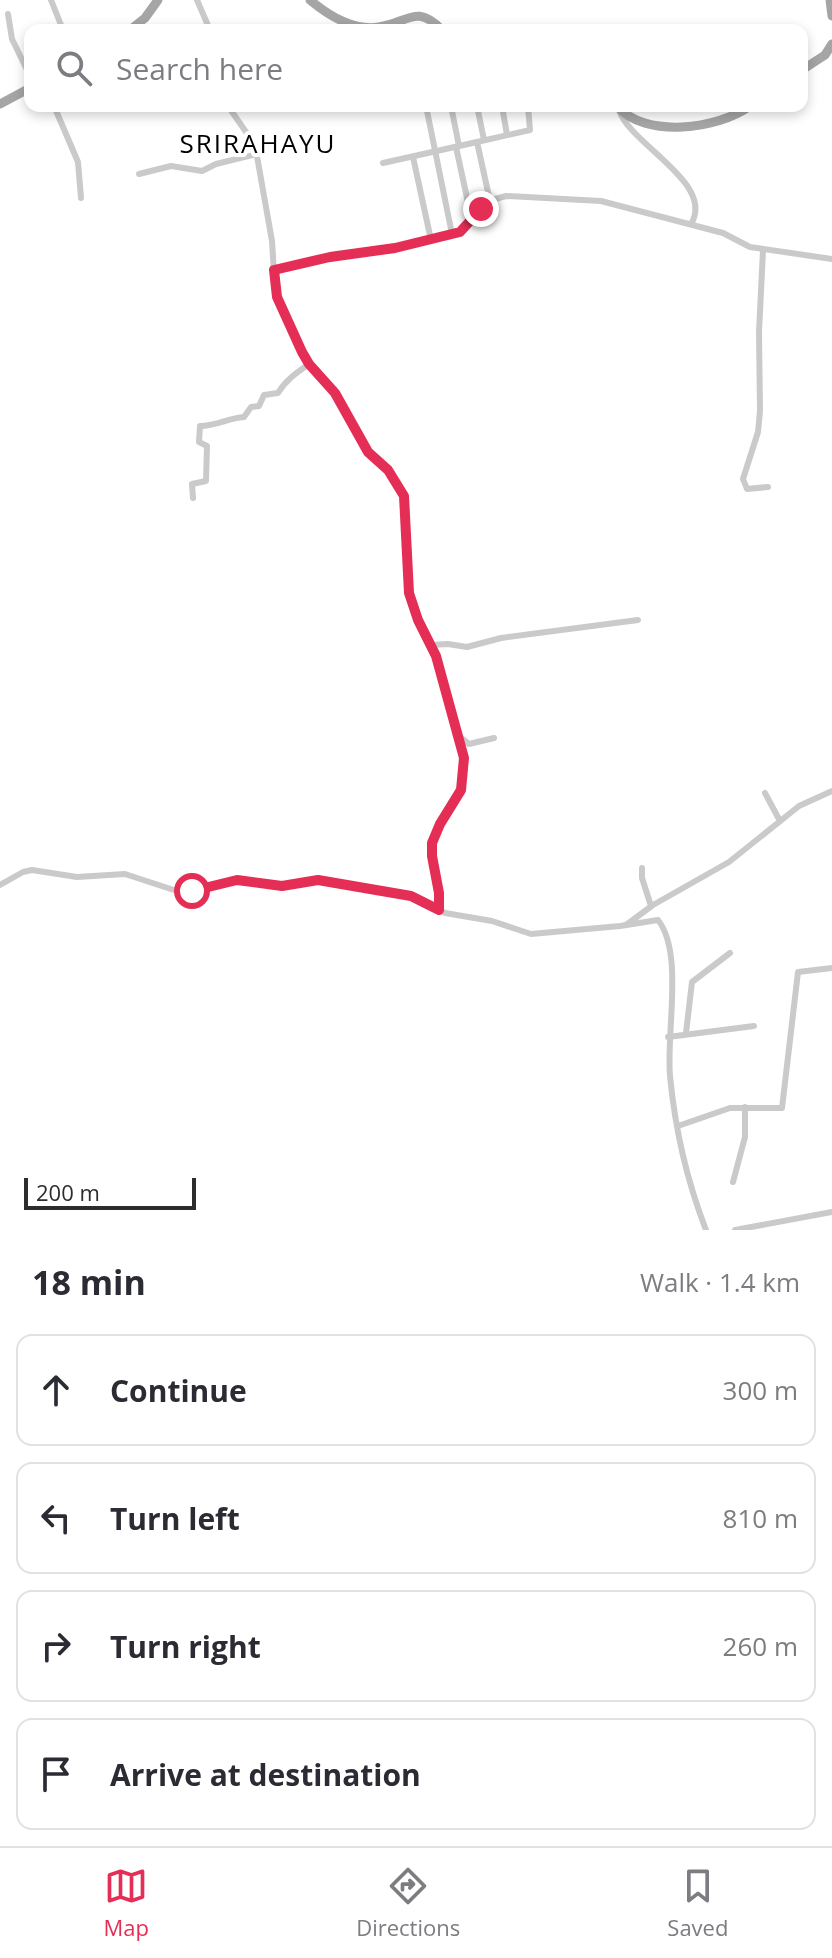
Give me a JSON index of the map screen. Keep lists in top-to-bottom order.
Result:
{
  "districts": ["SRIRAHAYU"],
  "scale_bar": "200 m",
  "page": {
    "search": "Search here",
    "scale": "200 m",
    "heading": ["18 min", "Walk · 1.4 km"],
    "list": [
      ["Continue", "300 m"],
      ["Turn left", "810 m"],
      ["Turn right", "260 m"],
      "Arrive at destination"
    ],
    "nav": ["Map", "Directions", "Saved"]
  }
}
